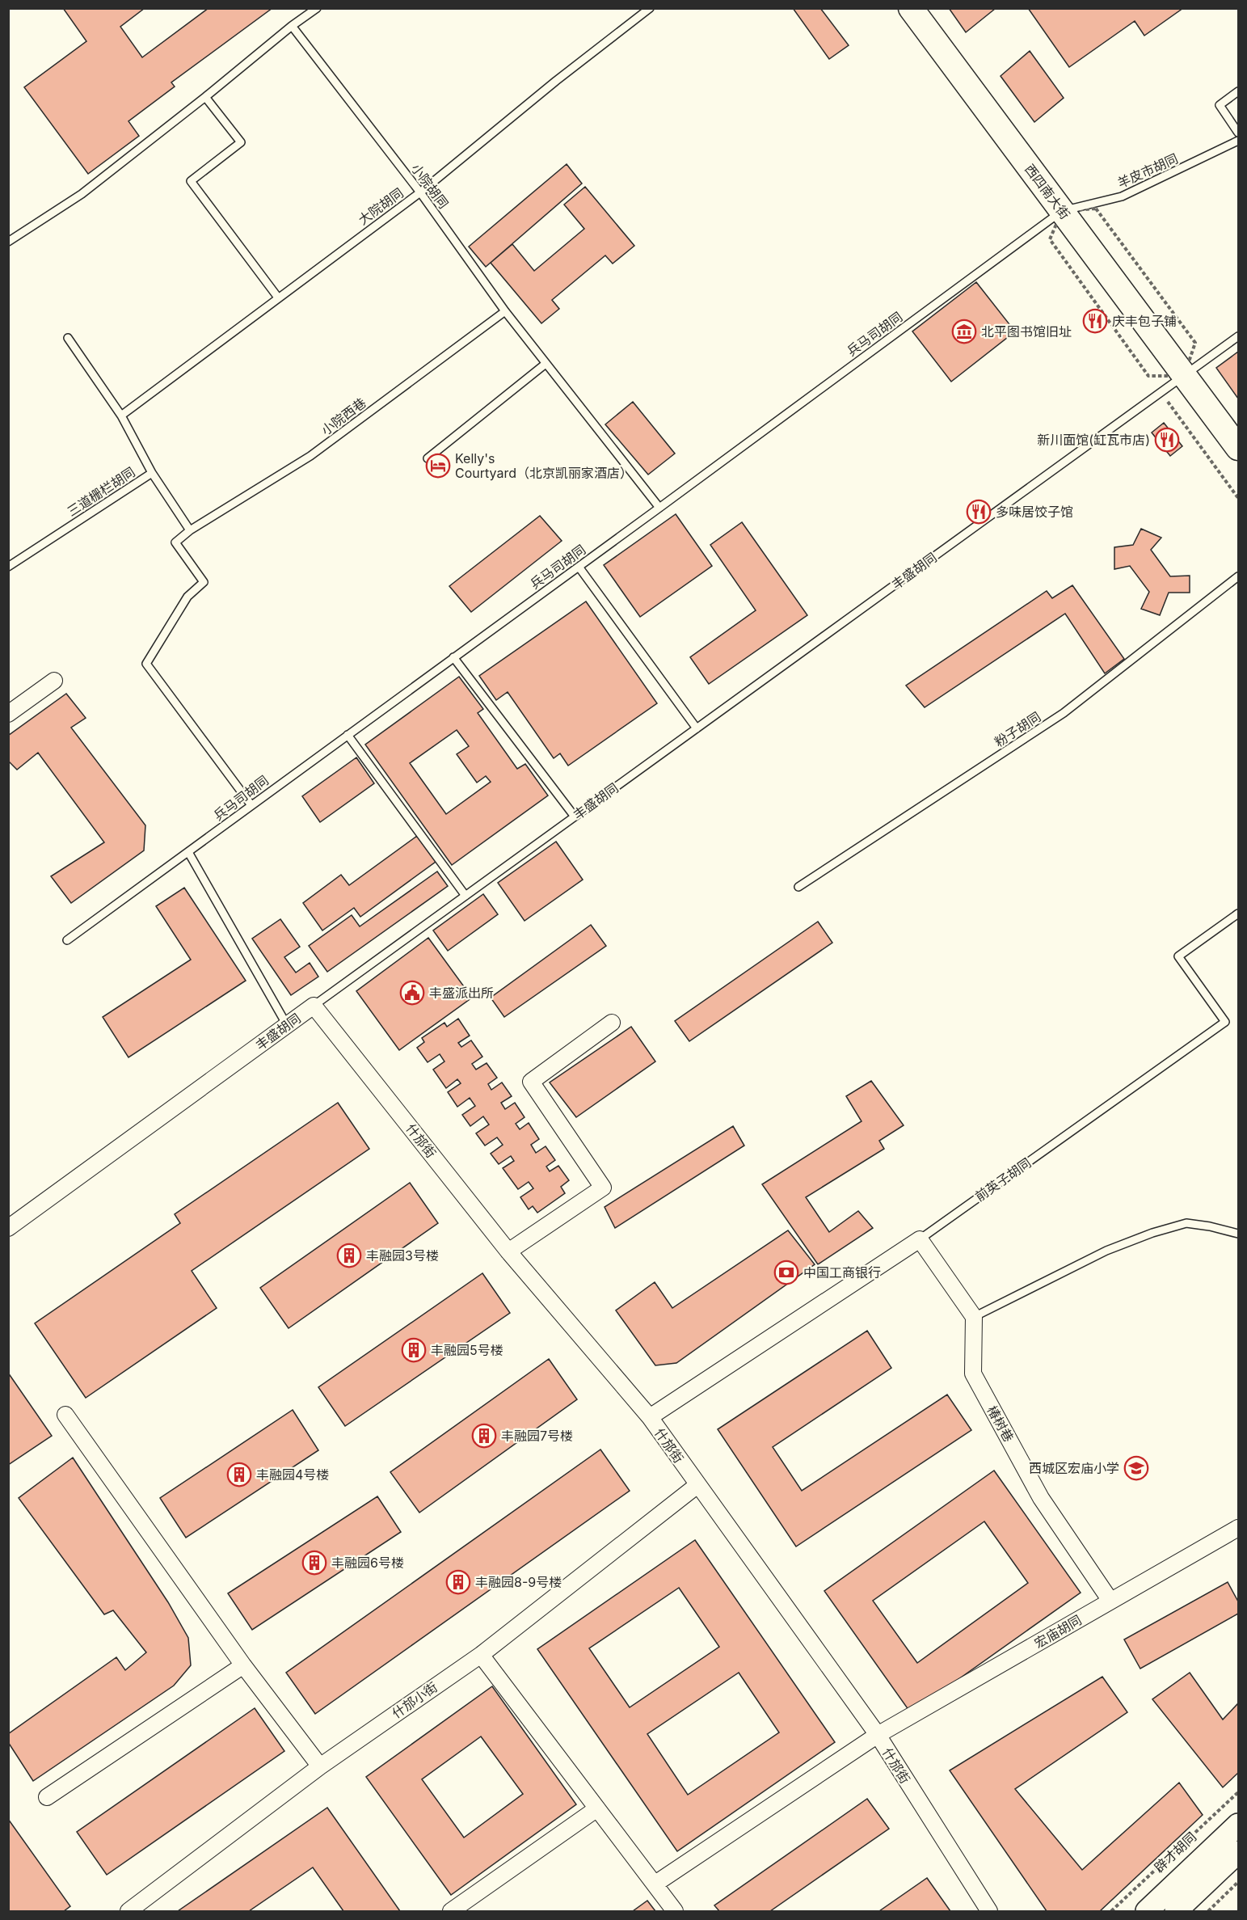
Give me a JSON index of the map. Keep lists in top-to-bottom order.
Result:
{
  "streets": {
    "main road": ["西四南大街", "辟才胡同"],
    "street": [
      "丰盛胡同",
      "什邡街",
      "前英子胡同",
      "椿树巷",
      "宏庙胡同",
      "什邡小街"
    ],
    "lane": [
      "羊皮市胡同",
      "小院胡同",
      "大院胡同",
      "兵马司胡同",
      "小院西巷",
      "三道栅栏胡同",
      "粉子胡同"
    ]
  },
  "crossings": [
    ["羊皮市胡同", "西四南大街"],
    ["羊皮市胡同", "兵马司胡同"],
    ["小院胡同", "大院胡同"],
    ["小院胡同", "兵马司胡同"],
    ["小院胡同", "小院西巷"],
    ["西四南大街", "兵马司胡同"],
    ["西四南大街", "丰盛胡同"],
    ["大院胡同", "三道栅栏胡同"],
    ["丰盛胡同", "什邡街"],
    ["什邡街", "前英子胡同"],
    ["什邡街", "宏庙胡同"],
    ["什邡街", "什邡小街"],
    ["椿树巷", "宏庙胡同"]
  ],
  "places": {
    "restaurant": ["庆丰包子铺", "新川面馆(缸瓦市店)", "多味居饺子馆"],
    "museum": ["北平图书馆旧址"],
    "hotel": ["Kelly's Courtyard（北京凯丽家酒店）"],
    "public building": ["丰盛派出所"],
    "building": [
      "丰融园3号楼",
      "丰融园5号楼",
      "丰融园7号楼",
      "丰融园4号楼",
      "丰融园6号楼",
      "丰融园8-9号楼"
    ],
    "bank": ["中国工商银行"],
    "school or university": ["西城区宏庙小学"]
  }
}
